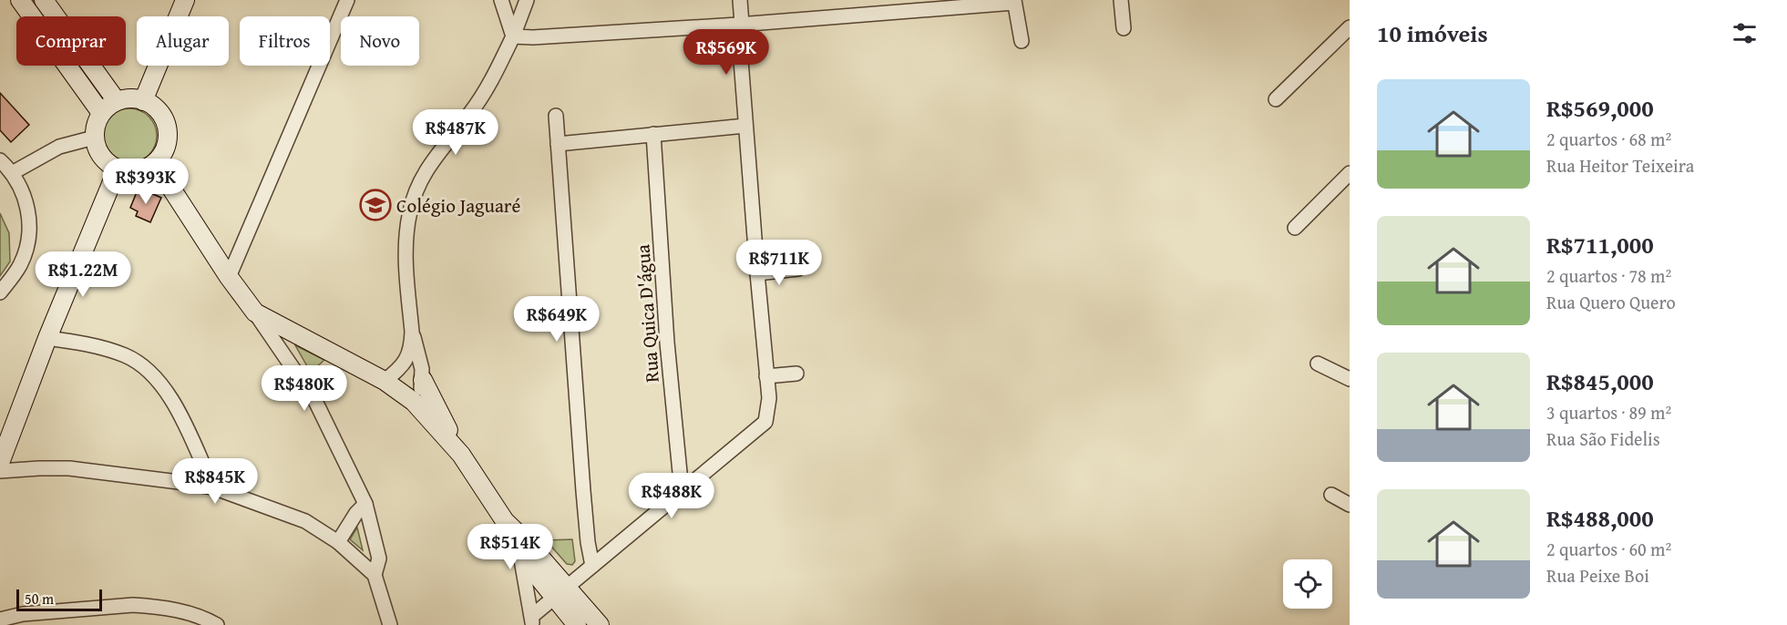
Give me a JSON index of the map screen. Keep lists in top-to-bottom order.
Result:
{
  "streets": {
    "street": ["Rua Quica D'água"]
  },
  "places": {
    "school or university": ["Colégio Jaguaré"]
  },
  "scale_bar": "50 m",
  "page": {
    "heading": "10 imóveis",
    "chip": [
      "Comprar",
      "Alugar",
      "Filtros",
      "Novo"
    ],
    "price": [
      "R$569K",
      "R$487K",
      "R$393K",
      "R$711K",
      "R$1.22M",
      "R$649K",
      "R$480K",
      "R$845K",
      "R$488K",
      "R$514K"
    ],
    "list": [
      {
        "name": "R$569,000",
        "note": "2 quartos · 68 m² · Rua Heitor Teixeira"
      },
      {
        "name": "R$711,000",
        "note": "2 quartos · 78 m² · Rua Quero Quero"
      },
      {
        "name": "R$845,000",
        "note": "3 quartos · 89 m² · Rua São Fidelis"
      },
      {
        "name": "R$488,000",
        "note": "2 quartos · 60 m² · Rua Peixe Boi"
      }
    ],
    "scale": "50 m"
  }
}
